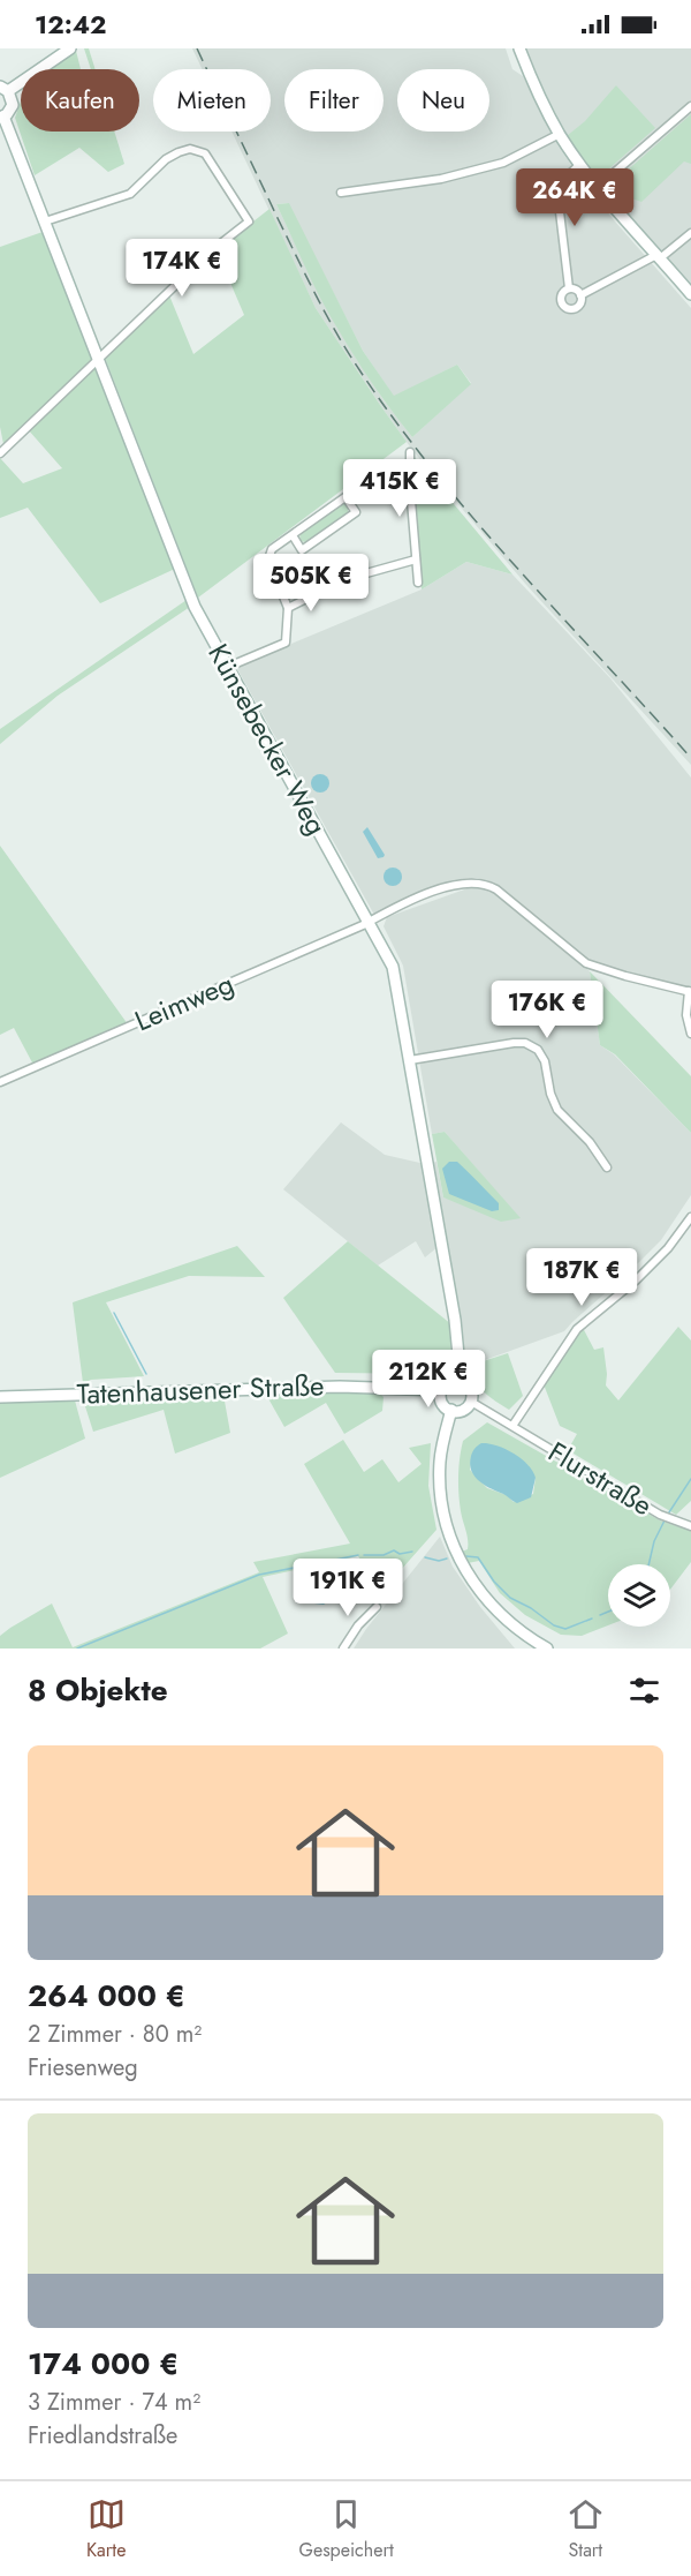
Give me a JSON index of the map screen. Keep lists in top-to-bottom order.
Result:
{
  "streets": {
    "street": [
      "Künsebecker Weg",
      "Leimweg",
      "Tatenhausener Straße",
      "Flurstraße"
    ]
  },
  "crossings": [
    ["Künsebecker Weg", "Leimweg"],
    ["Künsebecker Weg", "Tatenhausener Straße"]
  ],
  "page": {
    "status": "12:42",
    "chip": [
      "Kaufen",
      "Mieten",
      "Filter",
      "Neu"
    ],
    "price": [
      "264K €",
      "174K €",
      "415K €",
      "505K €",
      "176K €",
      "187K €",
      "212K €",
      "191K €"
    ],
    "heading": "8 Objekte",
    "list": [
      {
        "name": "264 000 €",
        "note": "2 Zimmer · 80 m² · Friesenweg"
      },
      {
        "name": "174 000 €",
        "note": "3 Zimmer · 74 m² · Friedlandstraße"
      }
    ],
    "tabs": ["Karte", "Gespeichert", "Start"]
  }
}
